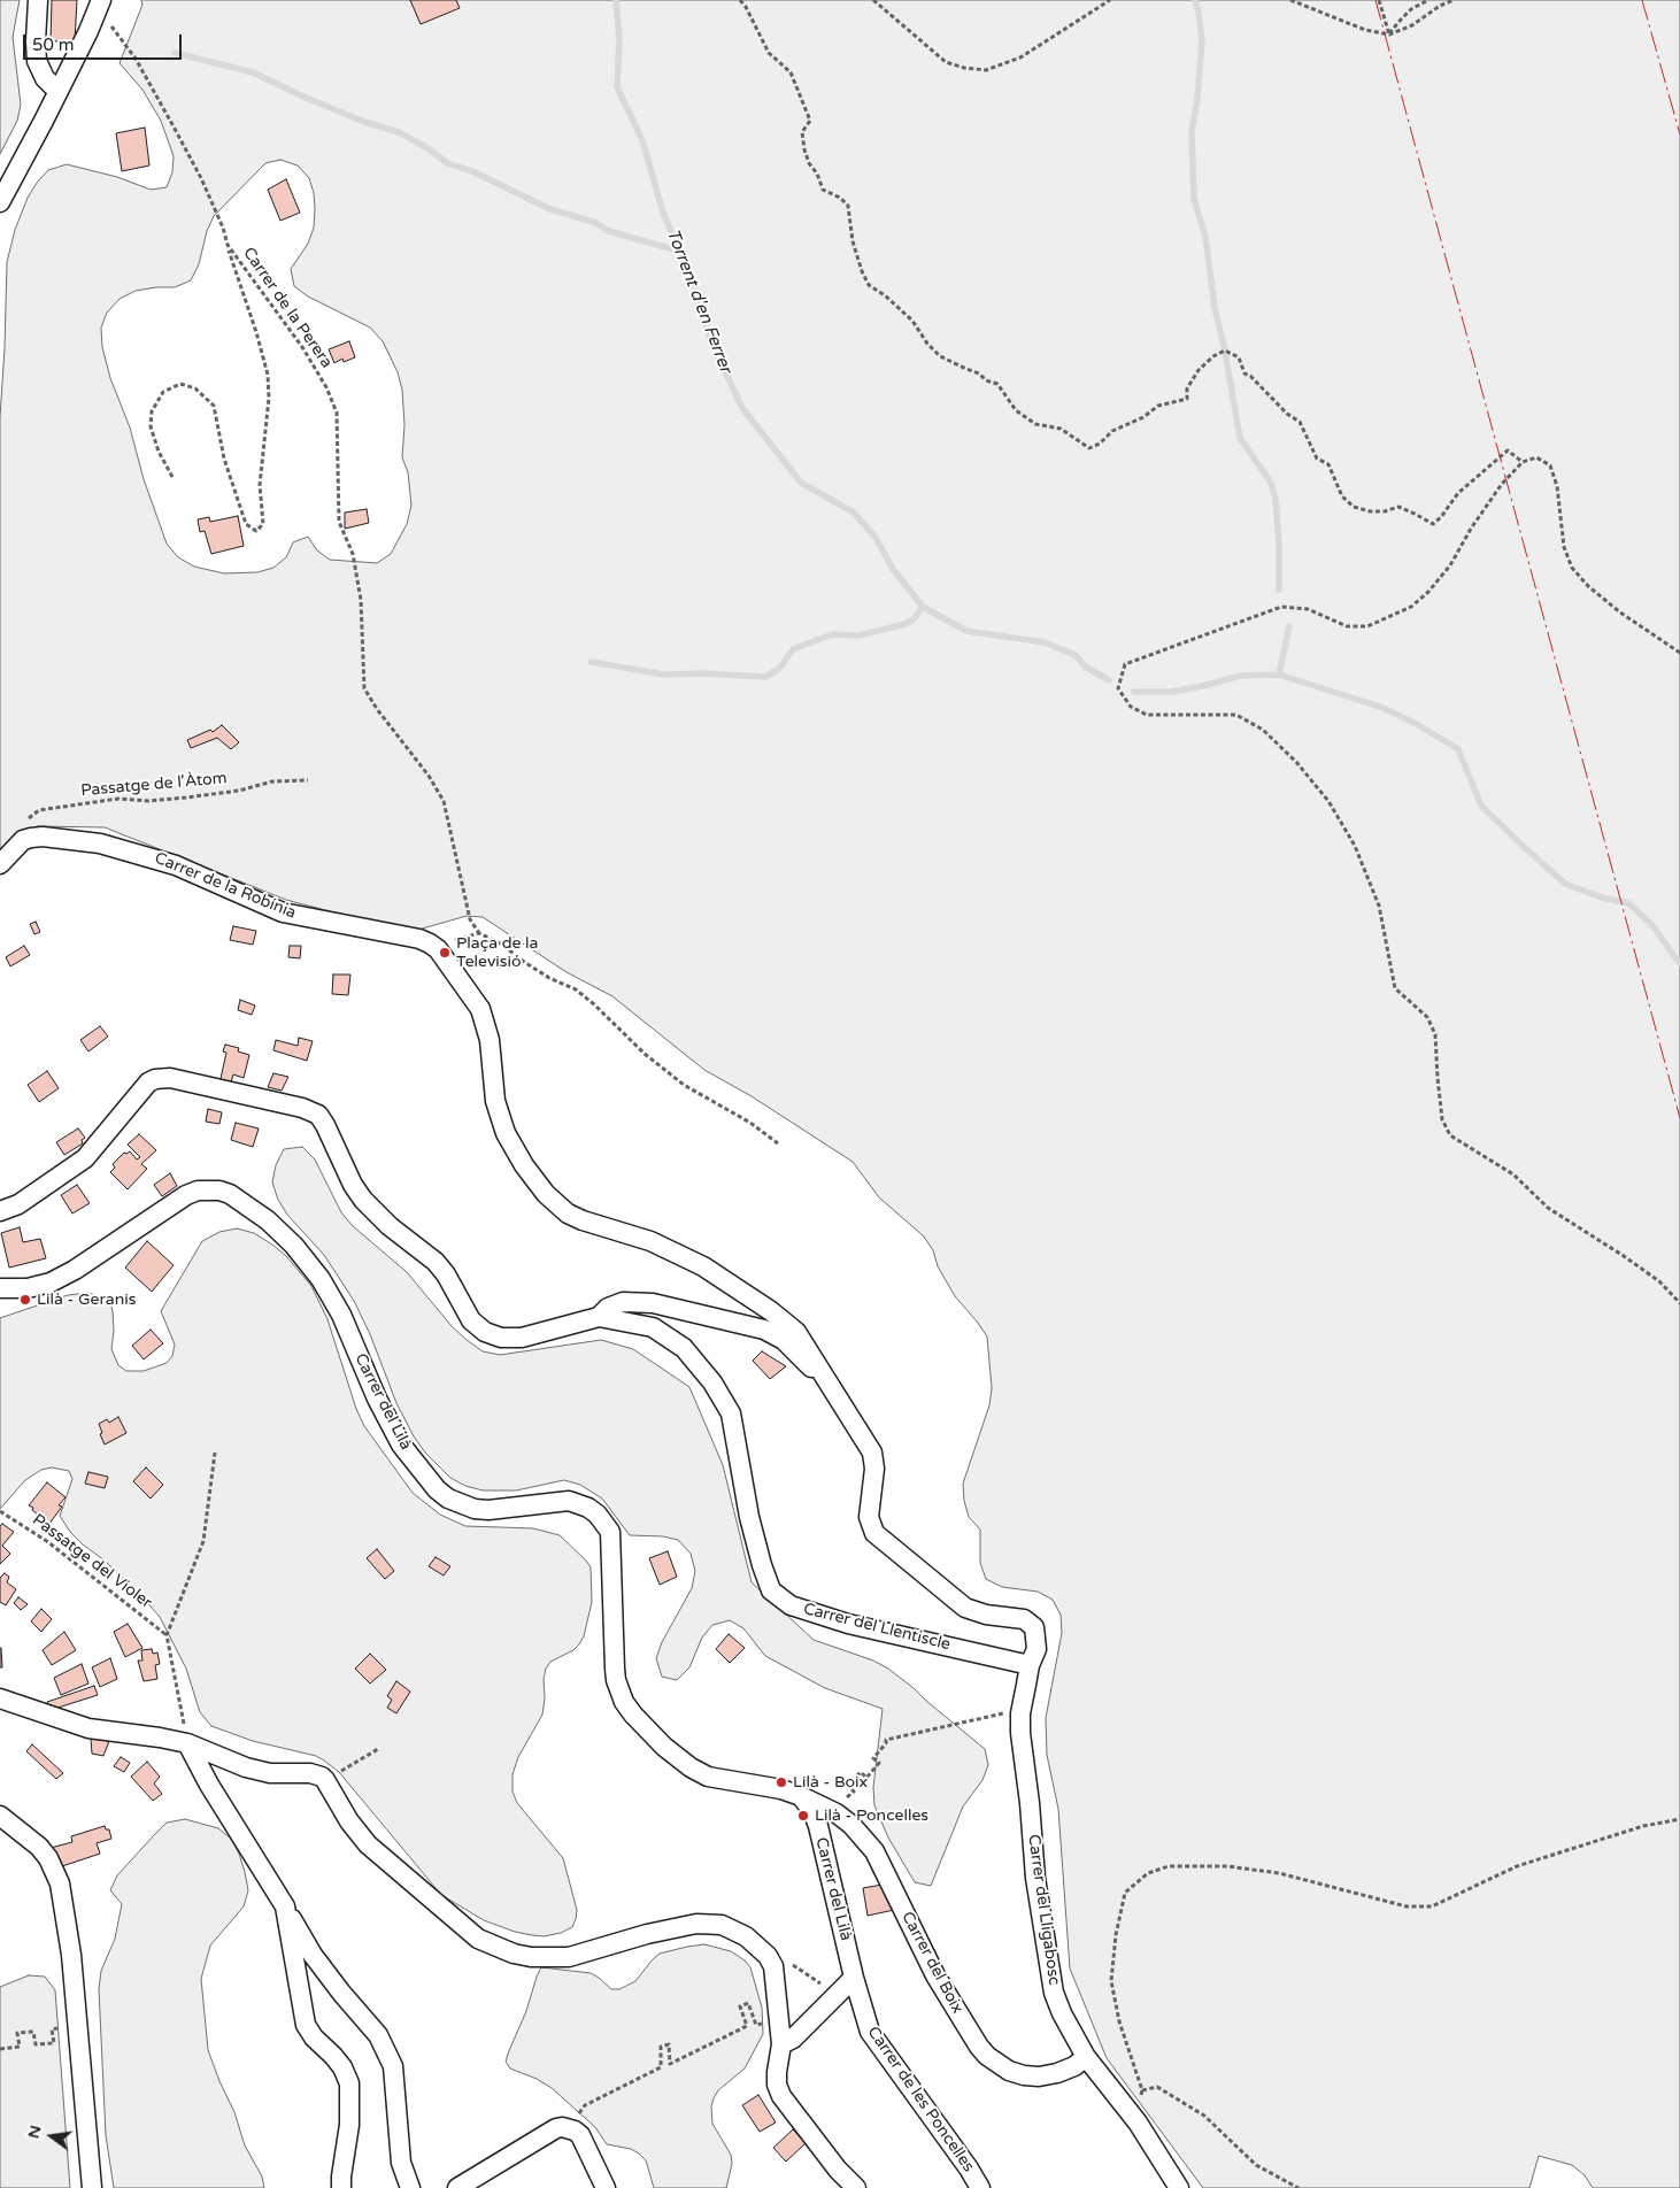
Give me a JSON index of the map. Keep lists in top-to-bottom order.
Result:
{
  "streets": {
    "street": [
      "Carrer de la Robínia",
      "Carrer del Lilà",
      "Carrer del Llentiscle",
      "Carrer del Lligabosc",
      "Carrer del Boix",
      "Carrer de les Poncelles"
    ],
    "path": ["Carrer de la Perera", "Passatge de l'Àtom", "Passatge del Violer"]
  },
  "crossings": [
    ["Passatge de l'Àtom", "Carrer de la Robínia"],
    ["Carrer de la Robínia", "Carrer del Llentiscle"],
    ["Carrer de la Robínia", "Carrer del Lligabosc"],
    ["Carrer del Lilà", "Carrer del Boix"],
    ["Carrer del Lilà", "Carrer de les Poncelles"],
    ["Carrer del Llentiscle", "Carrer del Lligabosc"],
    ["Carrer del Lligabosc", "Carrer del Boix"]
  ],
  "water": ["Torrent d'en Ferrer"],
  "places": [
    "Plaça de la Televisió",
    "Lilà - Geranis",
    "Lilà - Boix",
    "Lilà - Poncelles"
  ],
  "scale_bar": "50 m",
  "north": "left"
}
